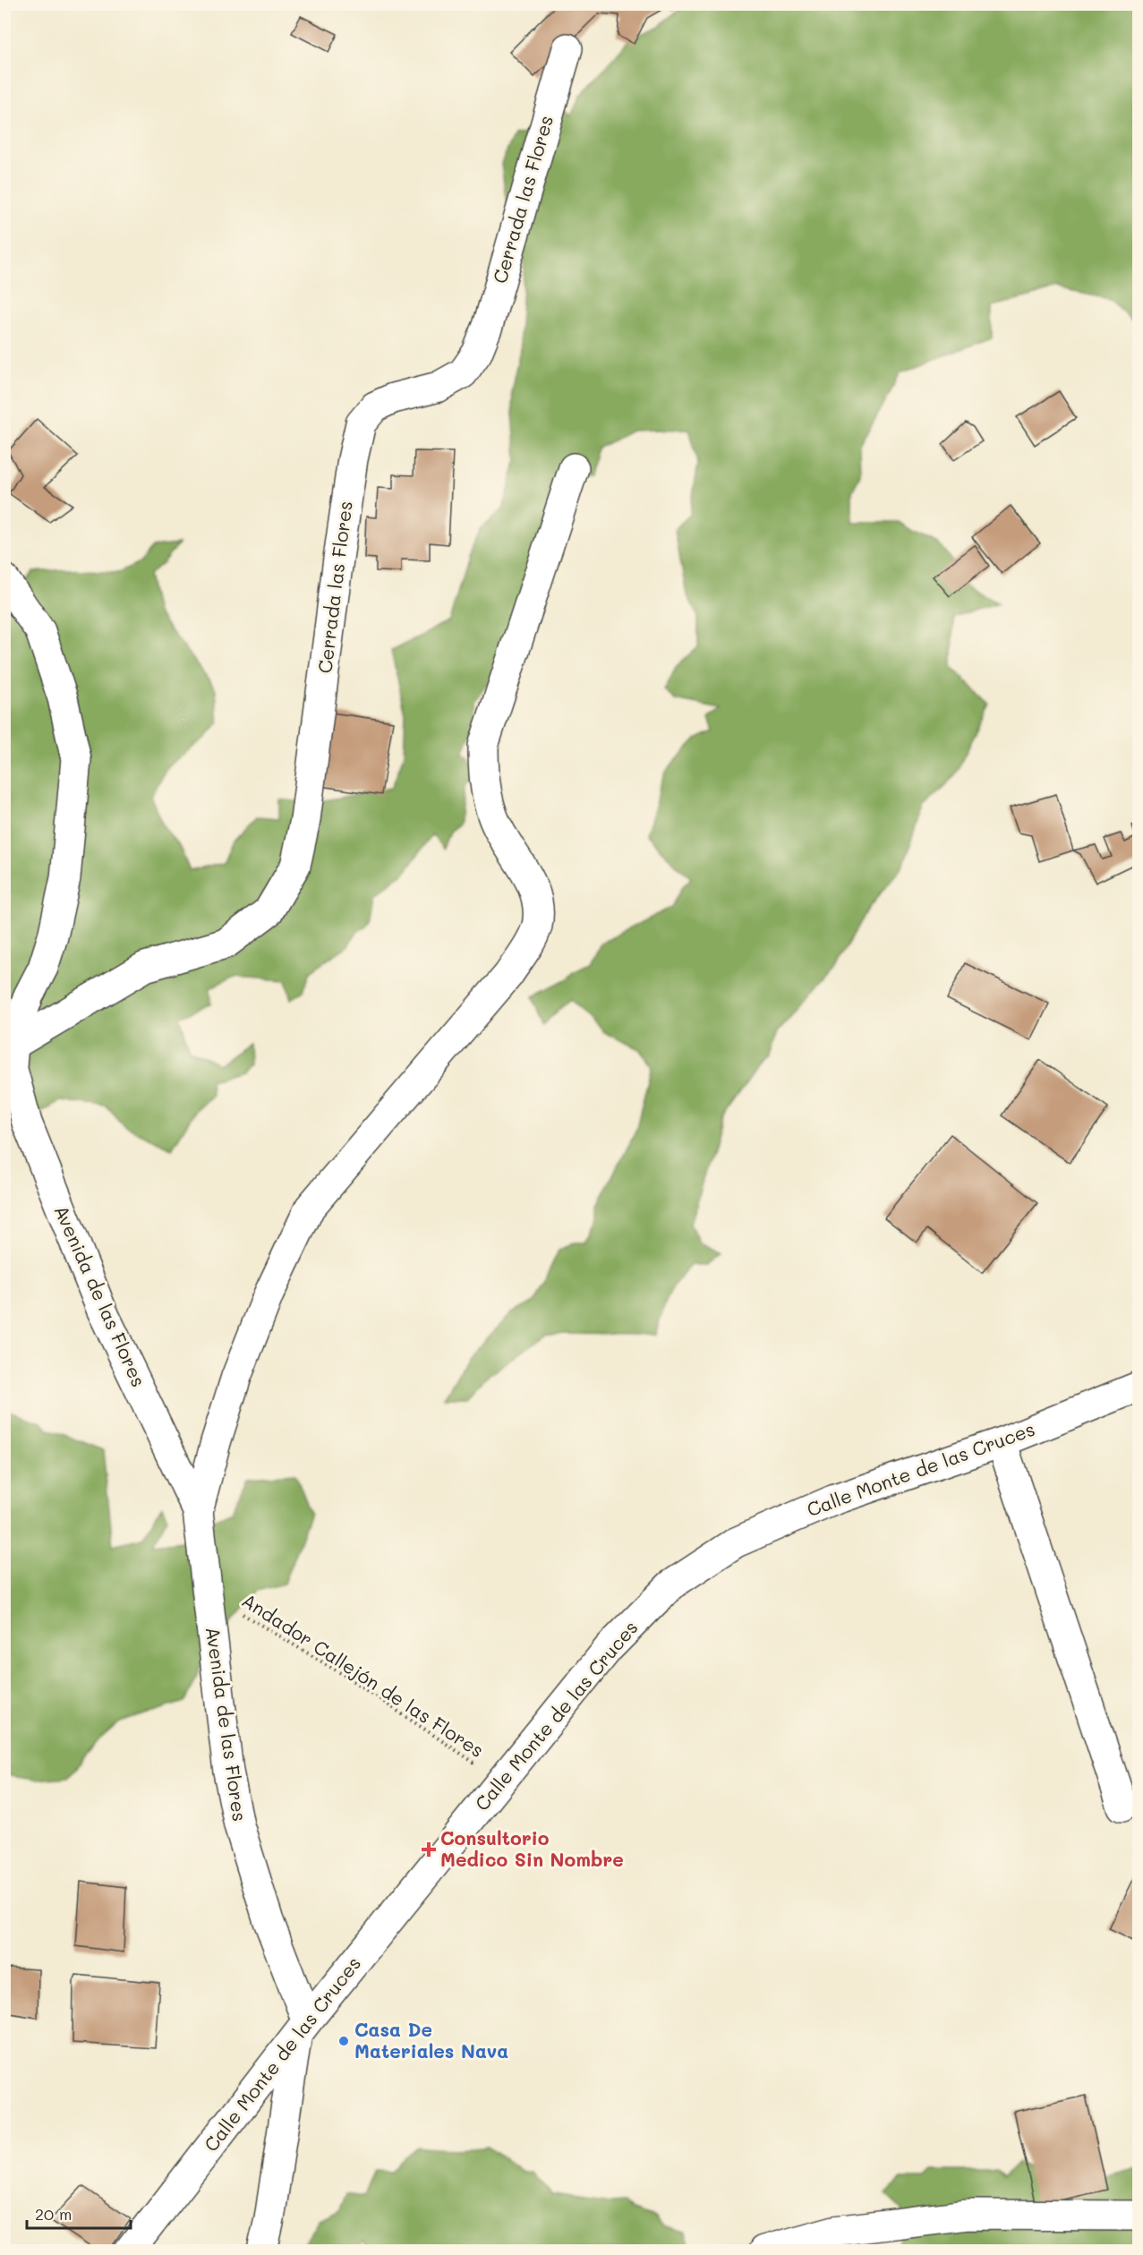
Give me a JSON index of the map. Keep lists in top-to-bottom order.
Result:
{
  "streets": {
    "street": ["Cerrada las Flores", "Avenida de las Flores", "Calle Monte de las Cruces"],
    "path": ["Andador Callejón de las Flores"]
  },
  "crossings": [
    ["Cerrada las Flores", "Avenida de las Flores"],
    ["Avenida de las Flores", "Calle Monte de las Cruces"],
    ["Avenida de las Flores", "Andador Callejón de las Flores"],
    ["Calle Monte de las Cruces", "Andador Callejón de las Flores"]
  ],
  "places": {
    "health": ["Consultorio Medico Sin Nombre"],
    "other": ["Casa De Materiales Nava"]
  },
  "scale_bar": "20 m"
}
